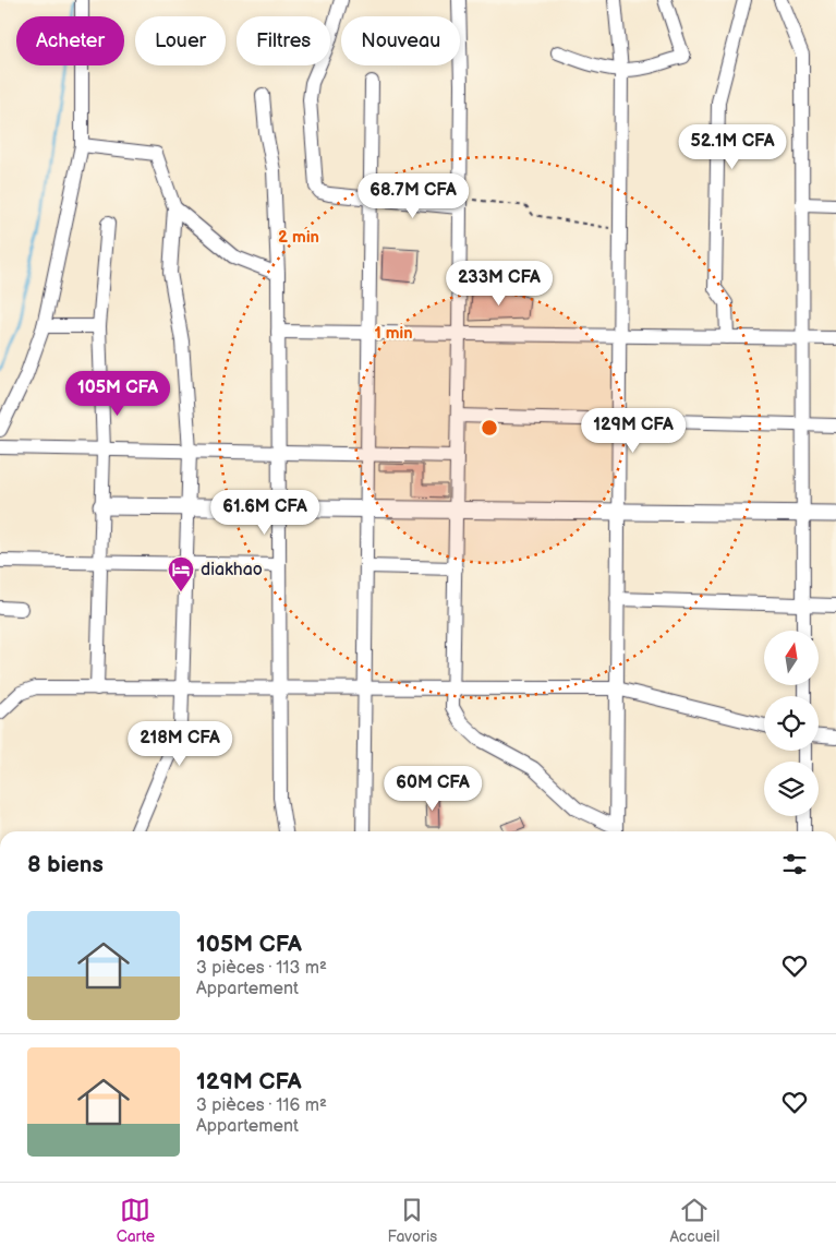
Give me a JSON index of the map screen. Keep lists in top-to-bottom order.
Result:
{
  "places": {
    "hotel": ["diakhao"]
  },
  "north": "top",
  "page": {
    "chip": [
      "Acheter",
      "Louer",
      "Filtres",
      "Nouveau"
    ],
    "price": [
      "52.1M CFA",
      "68.7M CFA",
      "233M CFA",
      "105M CFA",
      "129M CFA",
      "61.6M CFA",
      "218M CFA",
      "60M CFA"
    ],
    "heading": "8 biens",
    "list": [
      {
        "name": "105M CFA",
        "note": "3 pièces · 113 m² · Appartement"
      },
      {
        "name": "129M CFA",
        "note": "3 pièces · 116 m² · Appartement"
      }
    ],
    "tabs": ["Carte", "Favoris", "Accueil"]
  },
  "rings": ["2 min", "1 min"]
}
